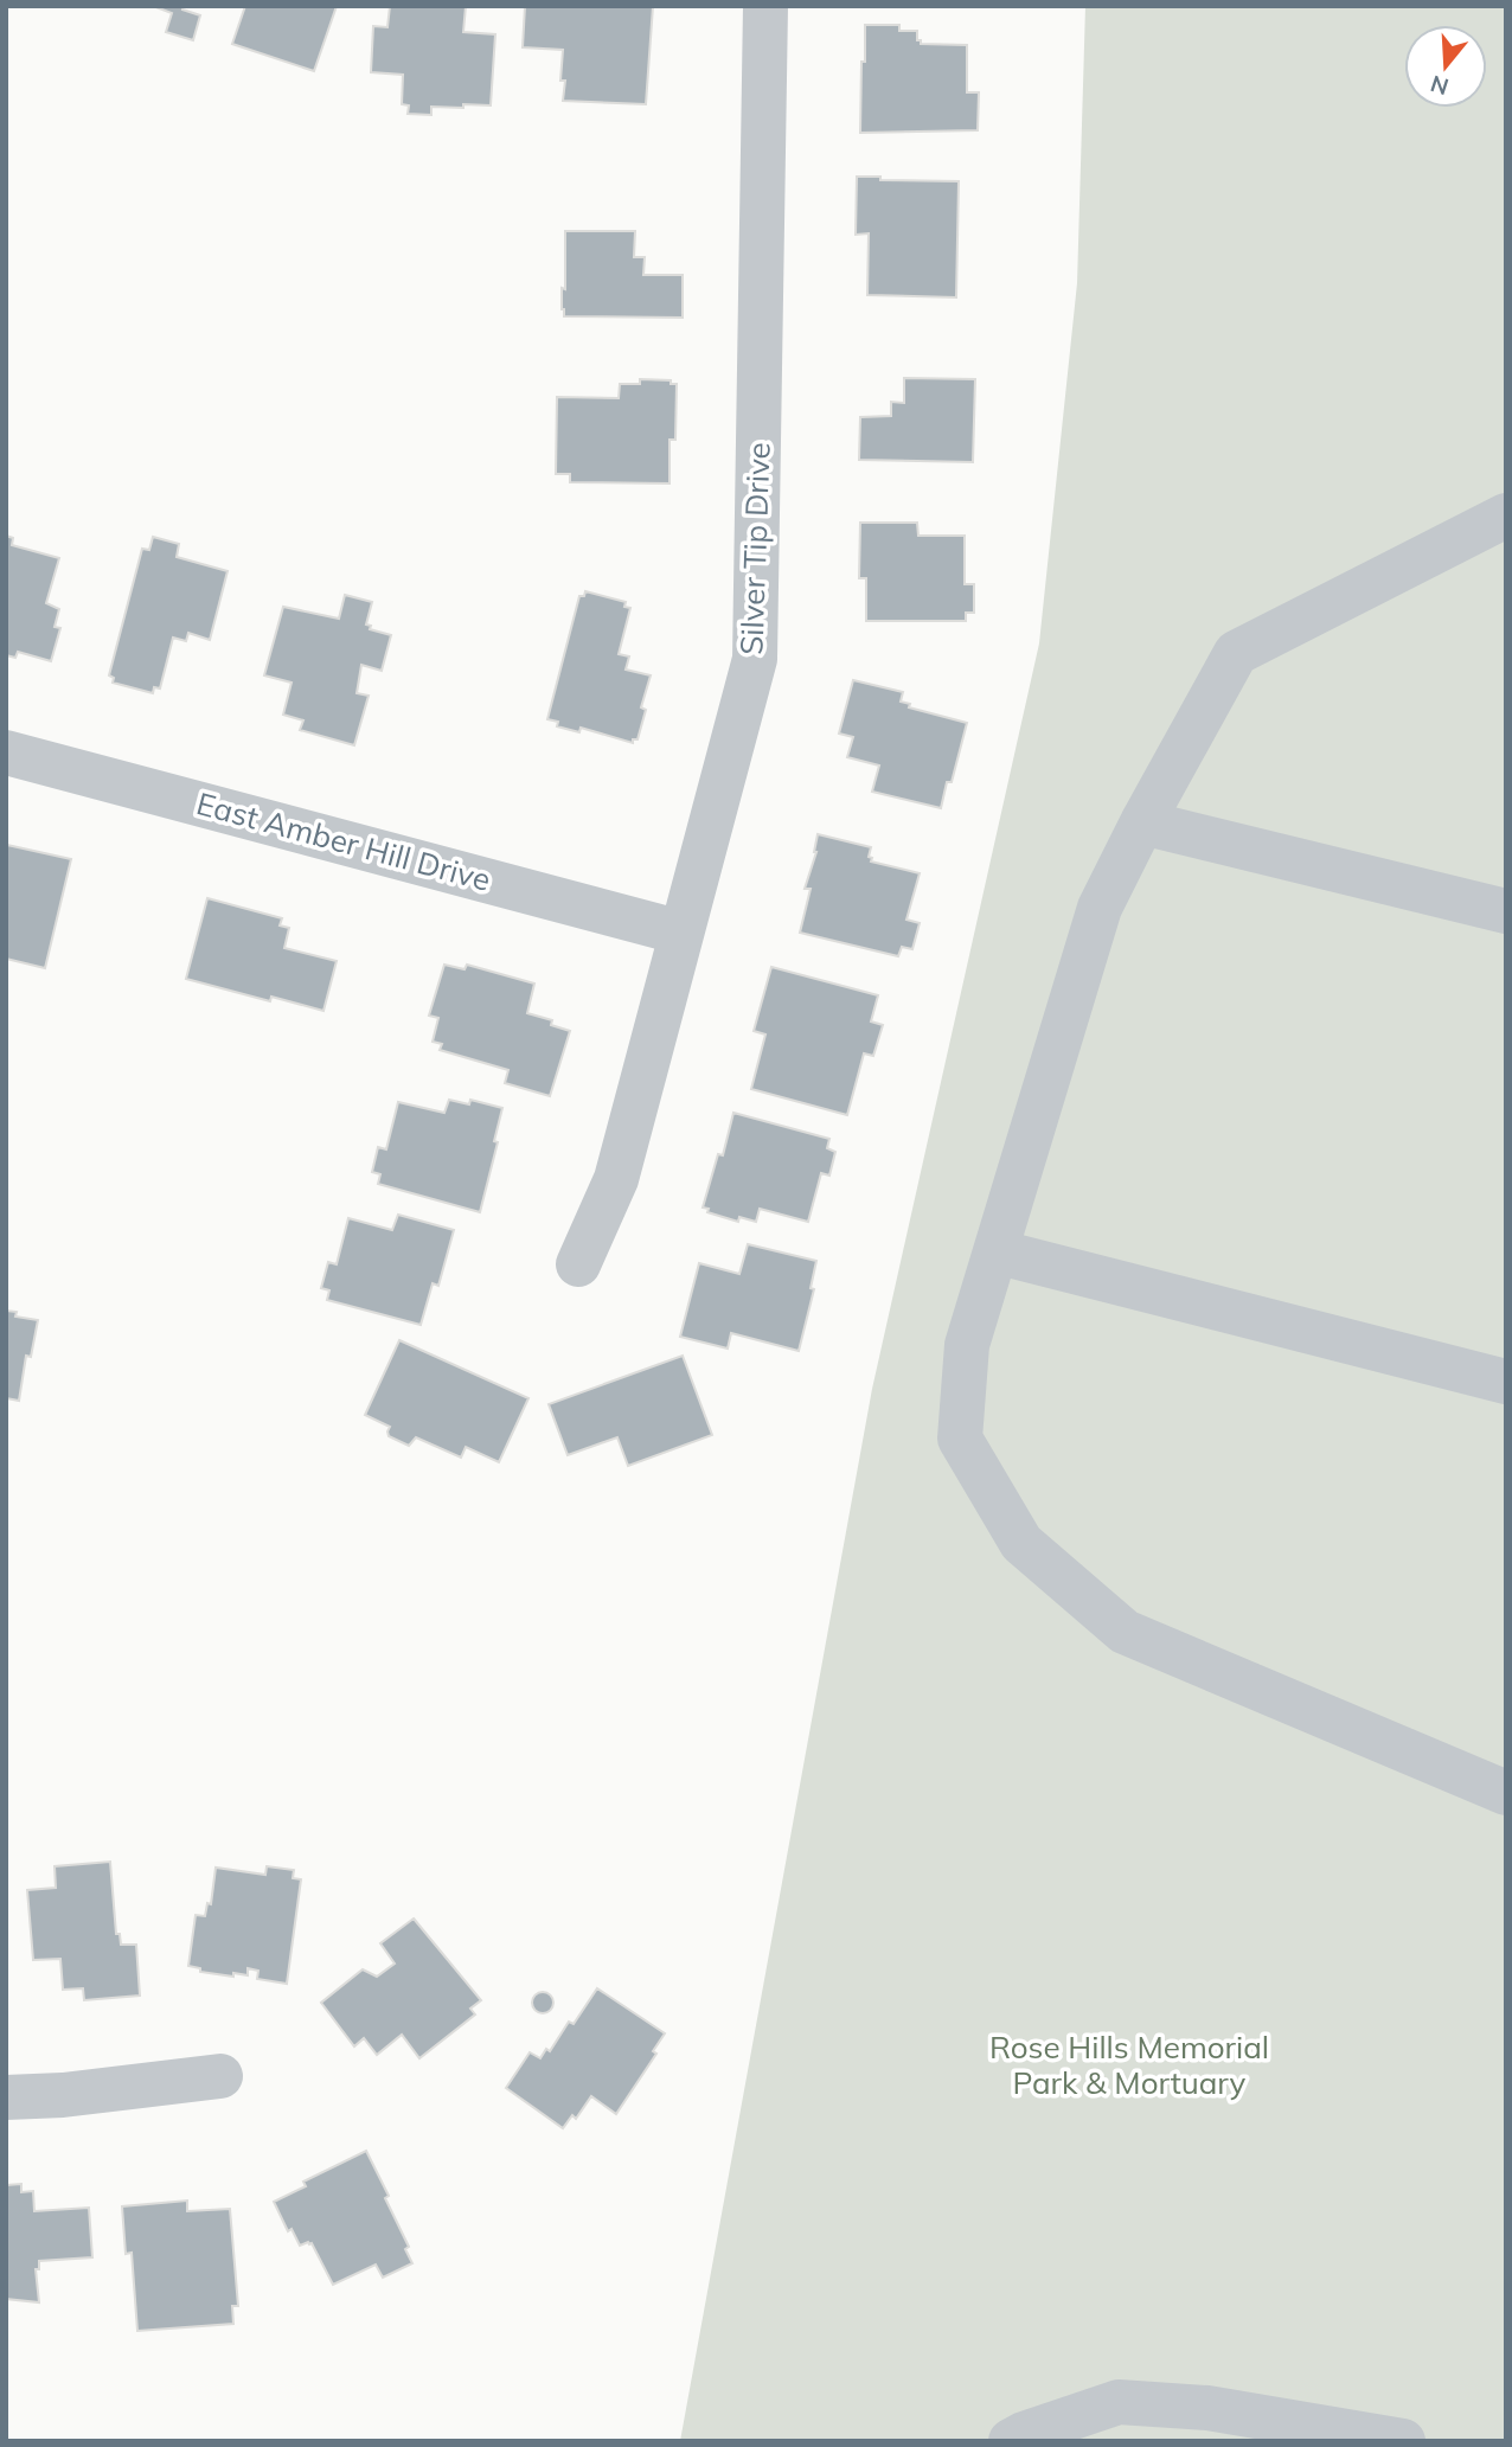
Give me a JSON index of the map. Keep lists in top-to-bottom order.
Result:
{
  "streets": {
    "street": ["Silver Tip Drive", "East Amber Hill Drive"]
  },
  "crossings": [
    ["Silver Tip Drive", "East Amber Hill Drive"]
  ],
  "parks": ["Rose Hills Memorial Park & Mortuary"],
  "north": "bottom"
}
